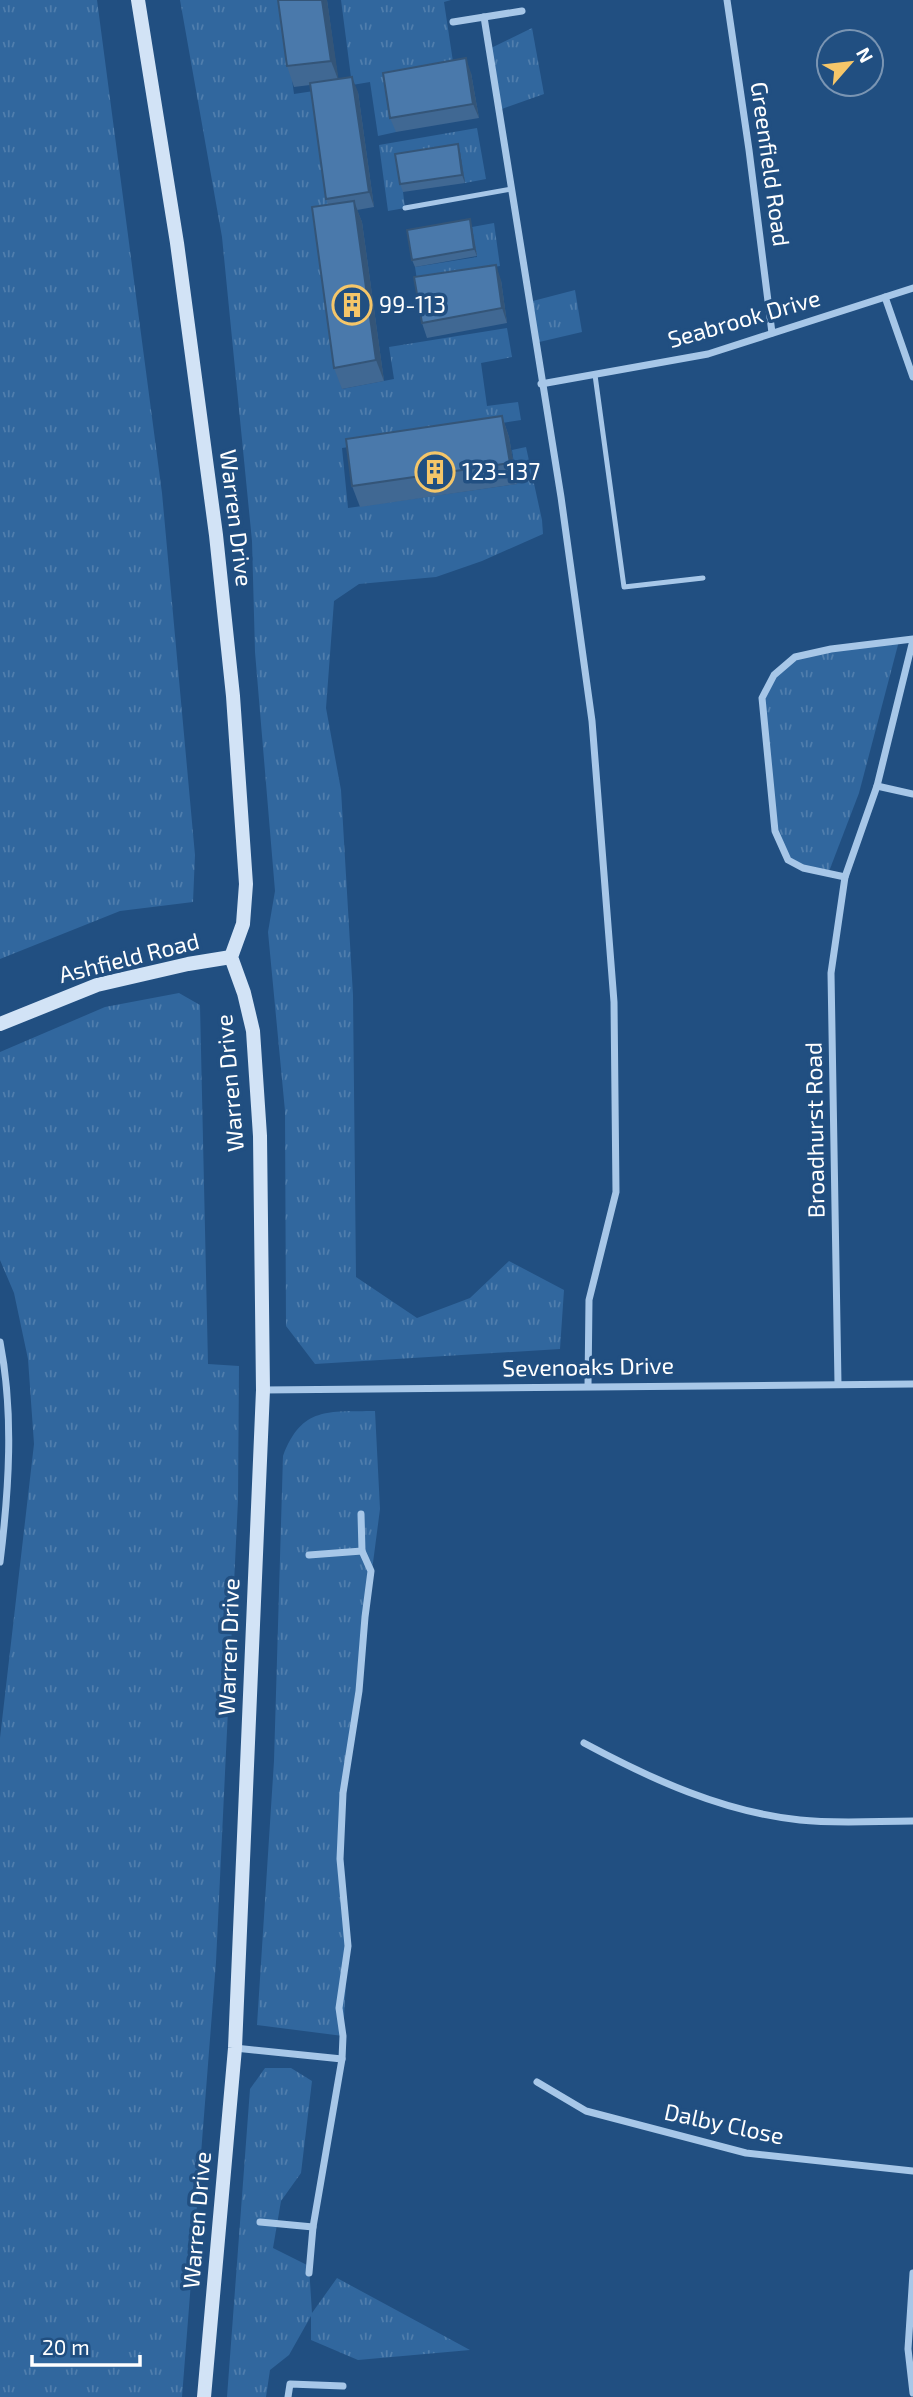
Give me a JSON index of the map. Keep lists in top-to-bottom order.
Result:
{
  "streets": {
    "main road": ["Warren Drive", "Ashfield Road"],
    "street": [
      "Greenfield Road",
      "Seabrook Drive",
      "Broadhurst Road",
      "Sevenoaks Drive",
      "Dalby Close"
    ]
  },
  "crossings": [
    ["Greenfield Road", "Seabrook Drive"],
    ["Warren Drive", "Ashfield Road"],
    ["Warren Drive", "Sevenoaks Drive"],
    ["Broadhurst Road", "Sevenoaks Drive"]
  ],
  "places": {
    "building": ["99-113", "123-137"]
  },
  "scale_bar": "20 m",
  "north": "top right"
}
